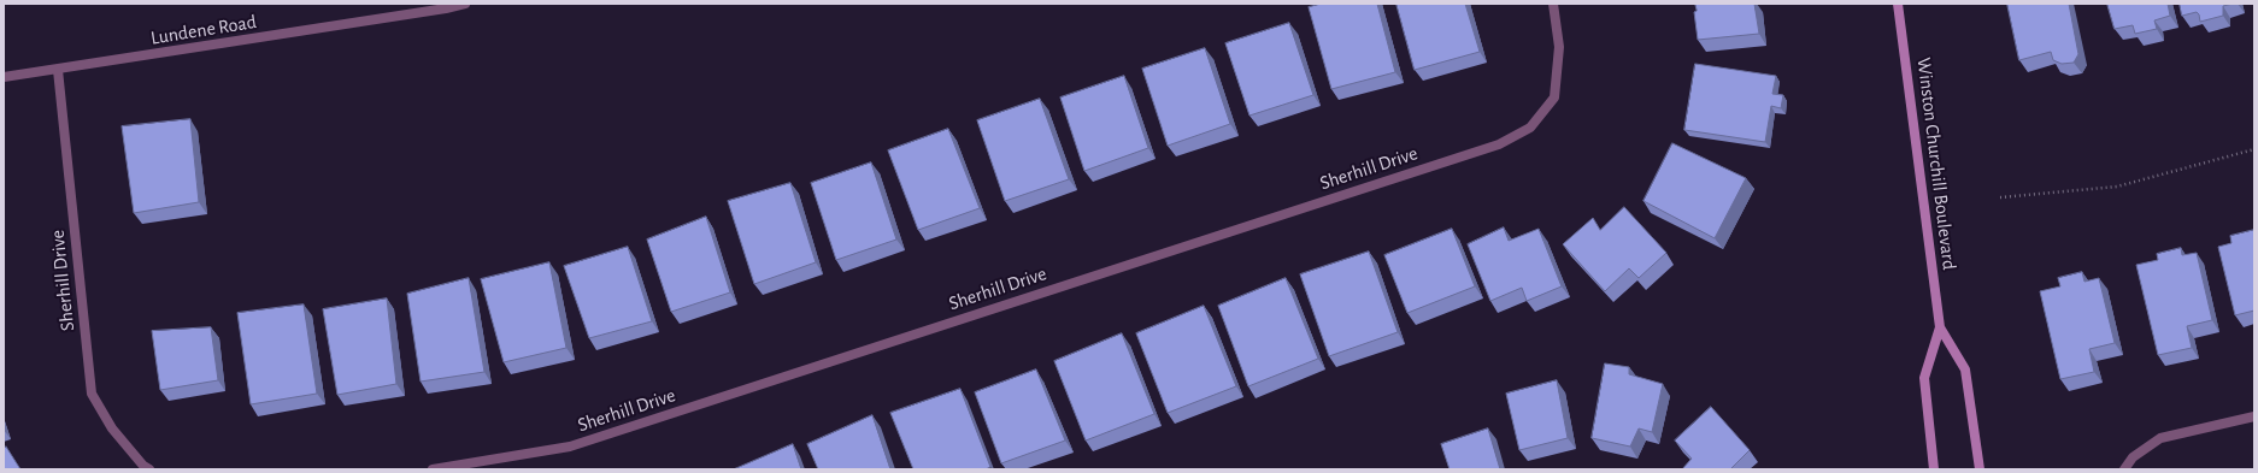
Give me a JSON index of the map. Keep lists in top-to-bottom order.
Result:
{
  "streets": {
    "main road": ["Winston Churchill Boulevard"],
    "street": ["Lundene Road", "Sherhill Drive"]
  },
  "crossings": [
    ["Lundene Road", "Sherhill Drive"]
  ]
}
